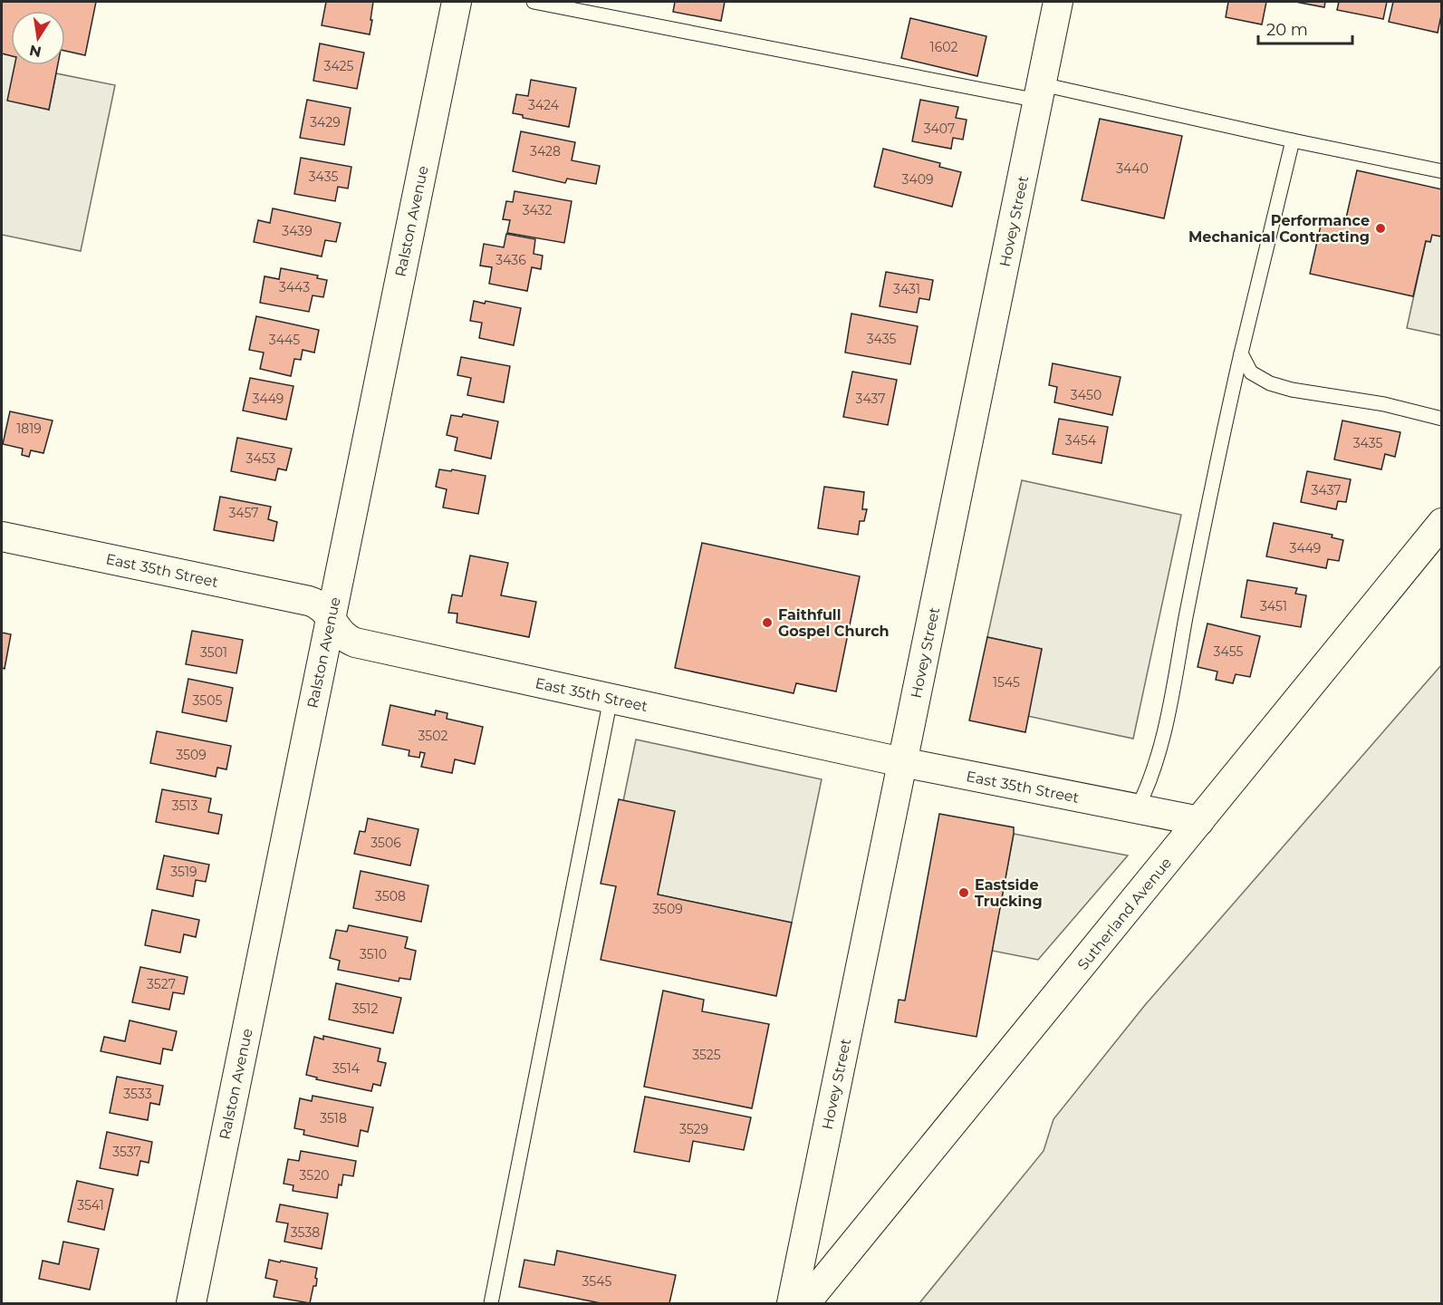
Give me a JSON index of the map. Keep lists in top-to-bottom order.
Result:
{
  "streets": {
    "street": [
      "Ralston Avenue",
      "Hovey Street",
      "East 35th Street",
      "Sutherland Avenue"
    ]
  },
  "crossings": [
    ["Ralston Avenue", "East 35th Street"],
    ["Hovey Street", "East 35th Street"],
    ["East 35th Street", "Sutherland Avenue"]
  ],
  "places": ["Performance Mechanical Contracting", "Faithfull Gospel Church", "Eastside Trucking"],
  "house_numbers": [
    "1602",
    "3425",
    "3424",
    "3429",
    "3407",
    "3428",
    "3440",
    "3435",
    "3409",
    "3432",
    "3439",
    "3436",
    "3443",
    "3431",
    "3435",
    "3445",
    "3450",
    "3449",
    "3437",
    "1819",
    "3454",
    "3435",
    "3453",
    "3437",
    "3457",
    "3449",
    "3451",
    "3455",
    "3501",
    "1545",
    "3505",
    "3502",
    "3509",
    "3513",
    "3506",
    "3519",
    "3508",
    "3509",
    "3510",
    "3527",
    "3512",
    "3525",
    "3514",
    "3533",
    "3518",
    "3529",
    "3537",
    "3520",
    "3541",
    "3538",
    "3545"
  ],
  "scale_bar": "20 m",
  "north": "bottom"
}
